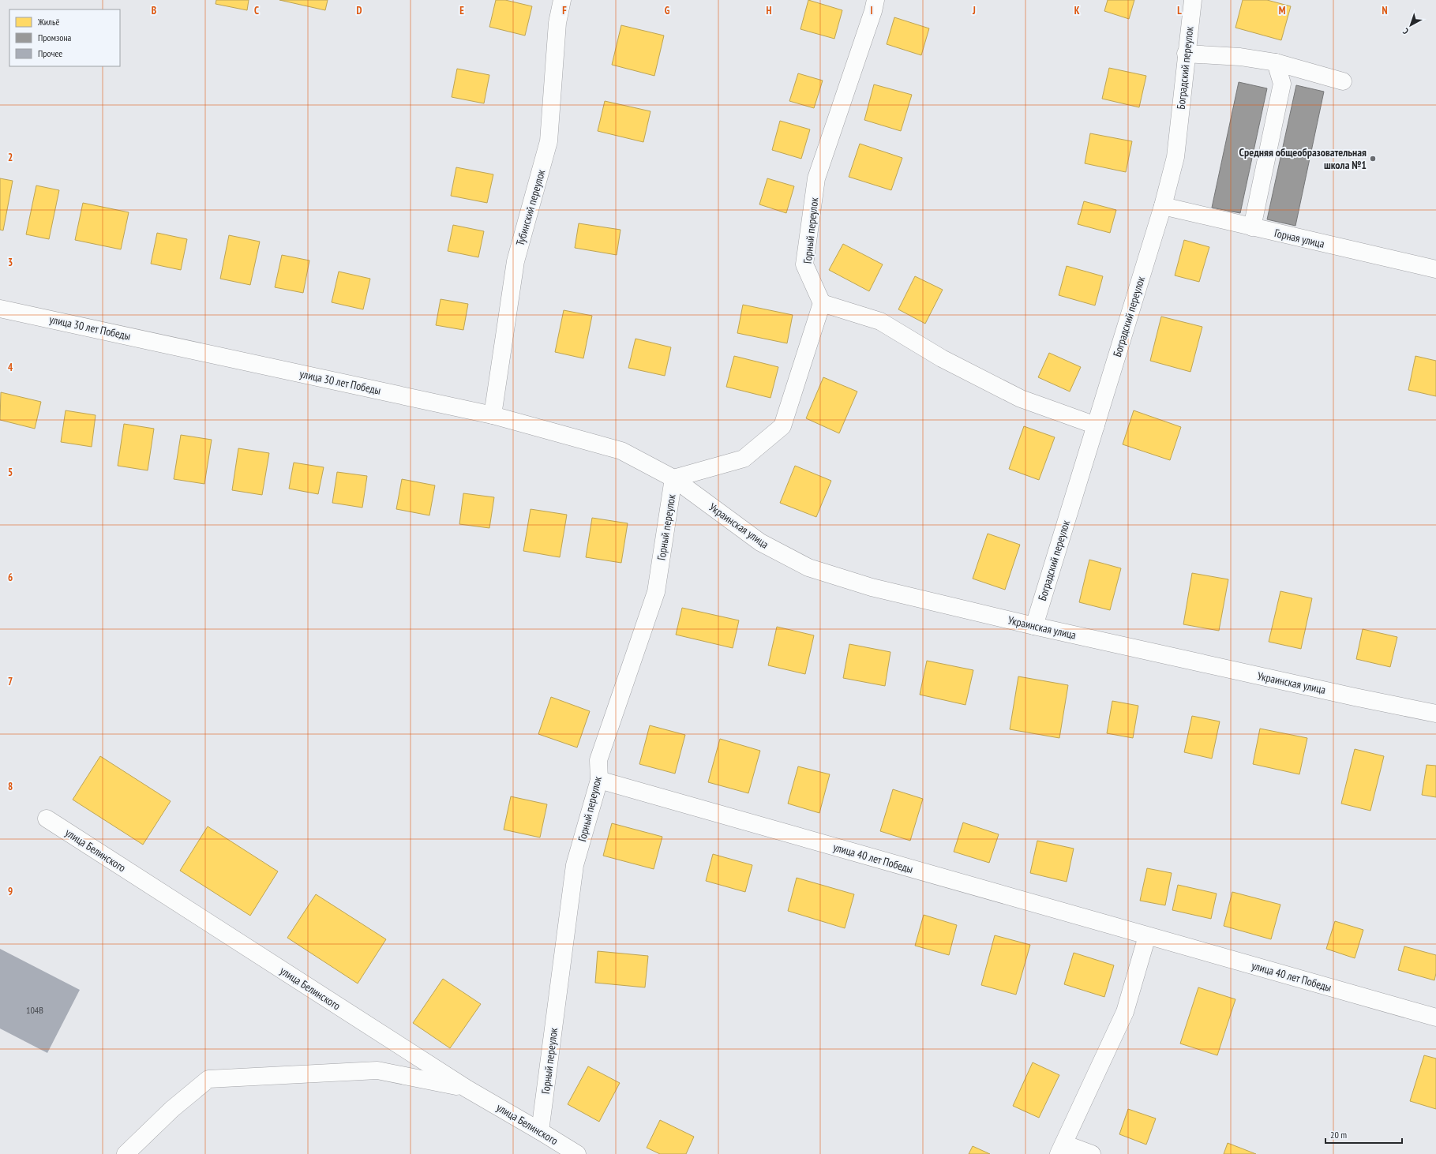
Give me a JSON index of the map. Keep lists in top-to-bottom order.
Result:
{
  "streets": {
    "street": [
      "Боградский переулок",
      "Тубинский переулок",
      "Горный переулок",
      "Горная улица",
      "улица 30 лет Победы",
      "Украинская улица",
      "улица Белинского",
      "улица 40 лет Победы"
    ]
  },
  "crossings": [
    ["Боградский переулок", "Горная улица"],
    ["Боградский переулок", "Украинская улица"],
    ["Тубинский переулок", "улица 30 лет Победы"],
    ["Горный переулок", "улица 30 лет Победы"],
    ["Горный переулок", "Украинская улица"],
    ["Горный переулок", "улица Белинского"],
    ["Горный переулок", "улица 40 лет Победы"],
    ["улица 30 лет Победы", "Украинская улица"]
  ],
  "places": ["Средняя общеобразовательная школа №1"],
  "house_numbers": ["104В"],
  "legend": ["Жильё", "Промзона", "Прочее"],
  "scale_bar": "20 m",
  "north": "bottom left",
  "grid": {
    "columns": [
      "B",
      "C",
      "D",
      "E",
      "F",
      "G",
      "H",
      "I",
      "J",
      "K",
      "L",
      "M",
      "N"
    ],
    "rows": [
      "2",
      "3",
      "4",
      "5",
      "6",
      "7",
      "8",
      "9"
    ]
  }
}
